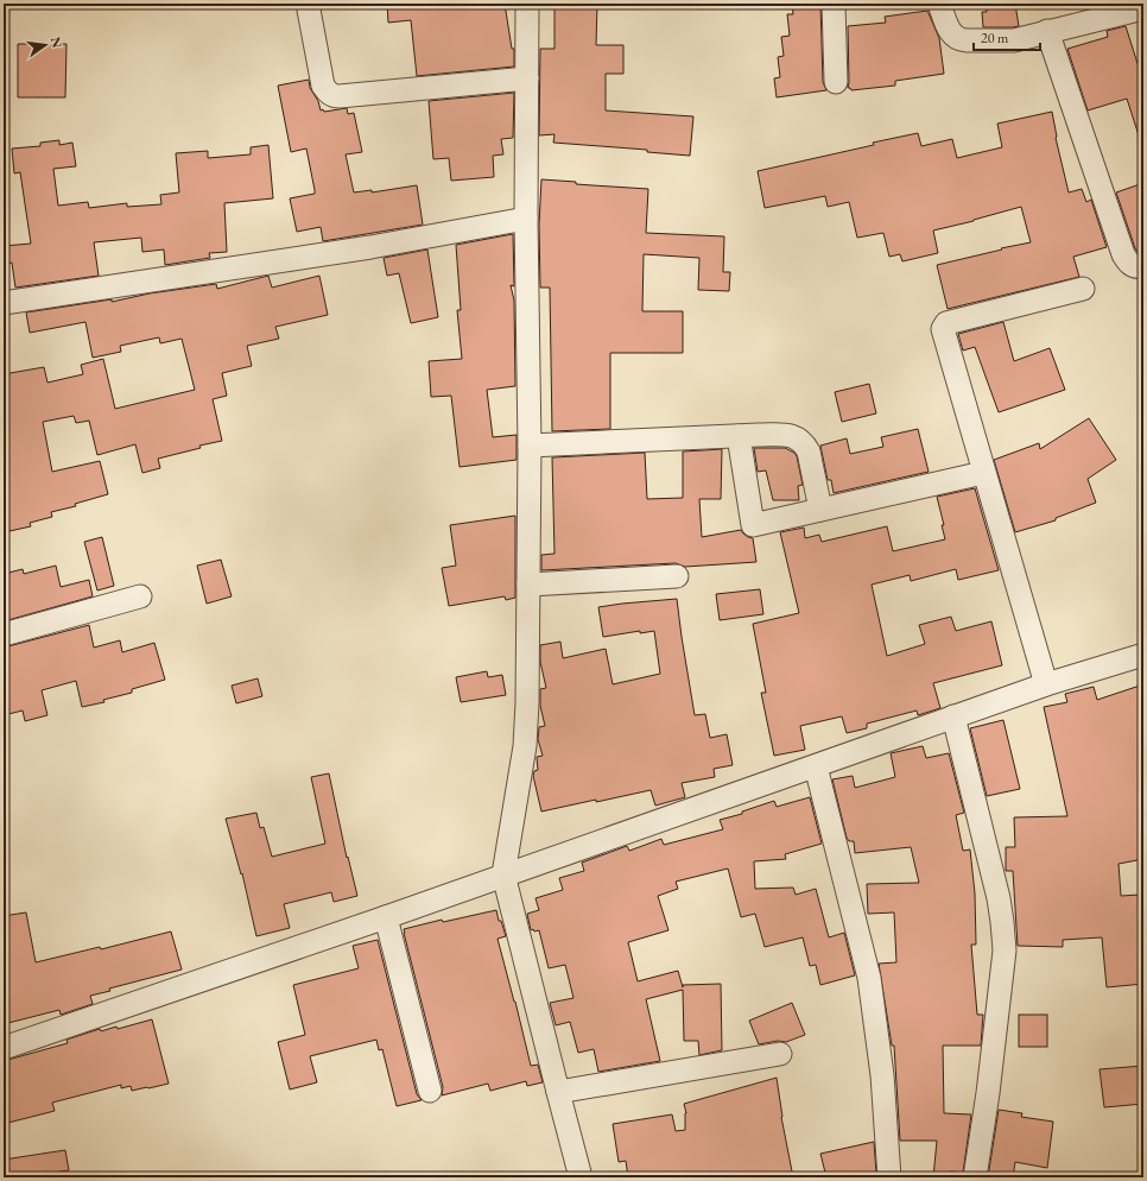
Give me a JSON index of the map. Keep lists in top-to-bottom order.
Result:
{
  "scale_bar": "20 m",
  "north": "right"
}
